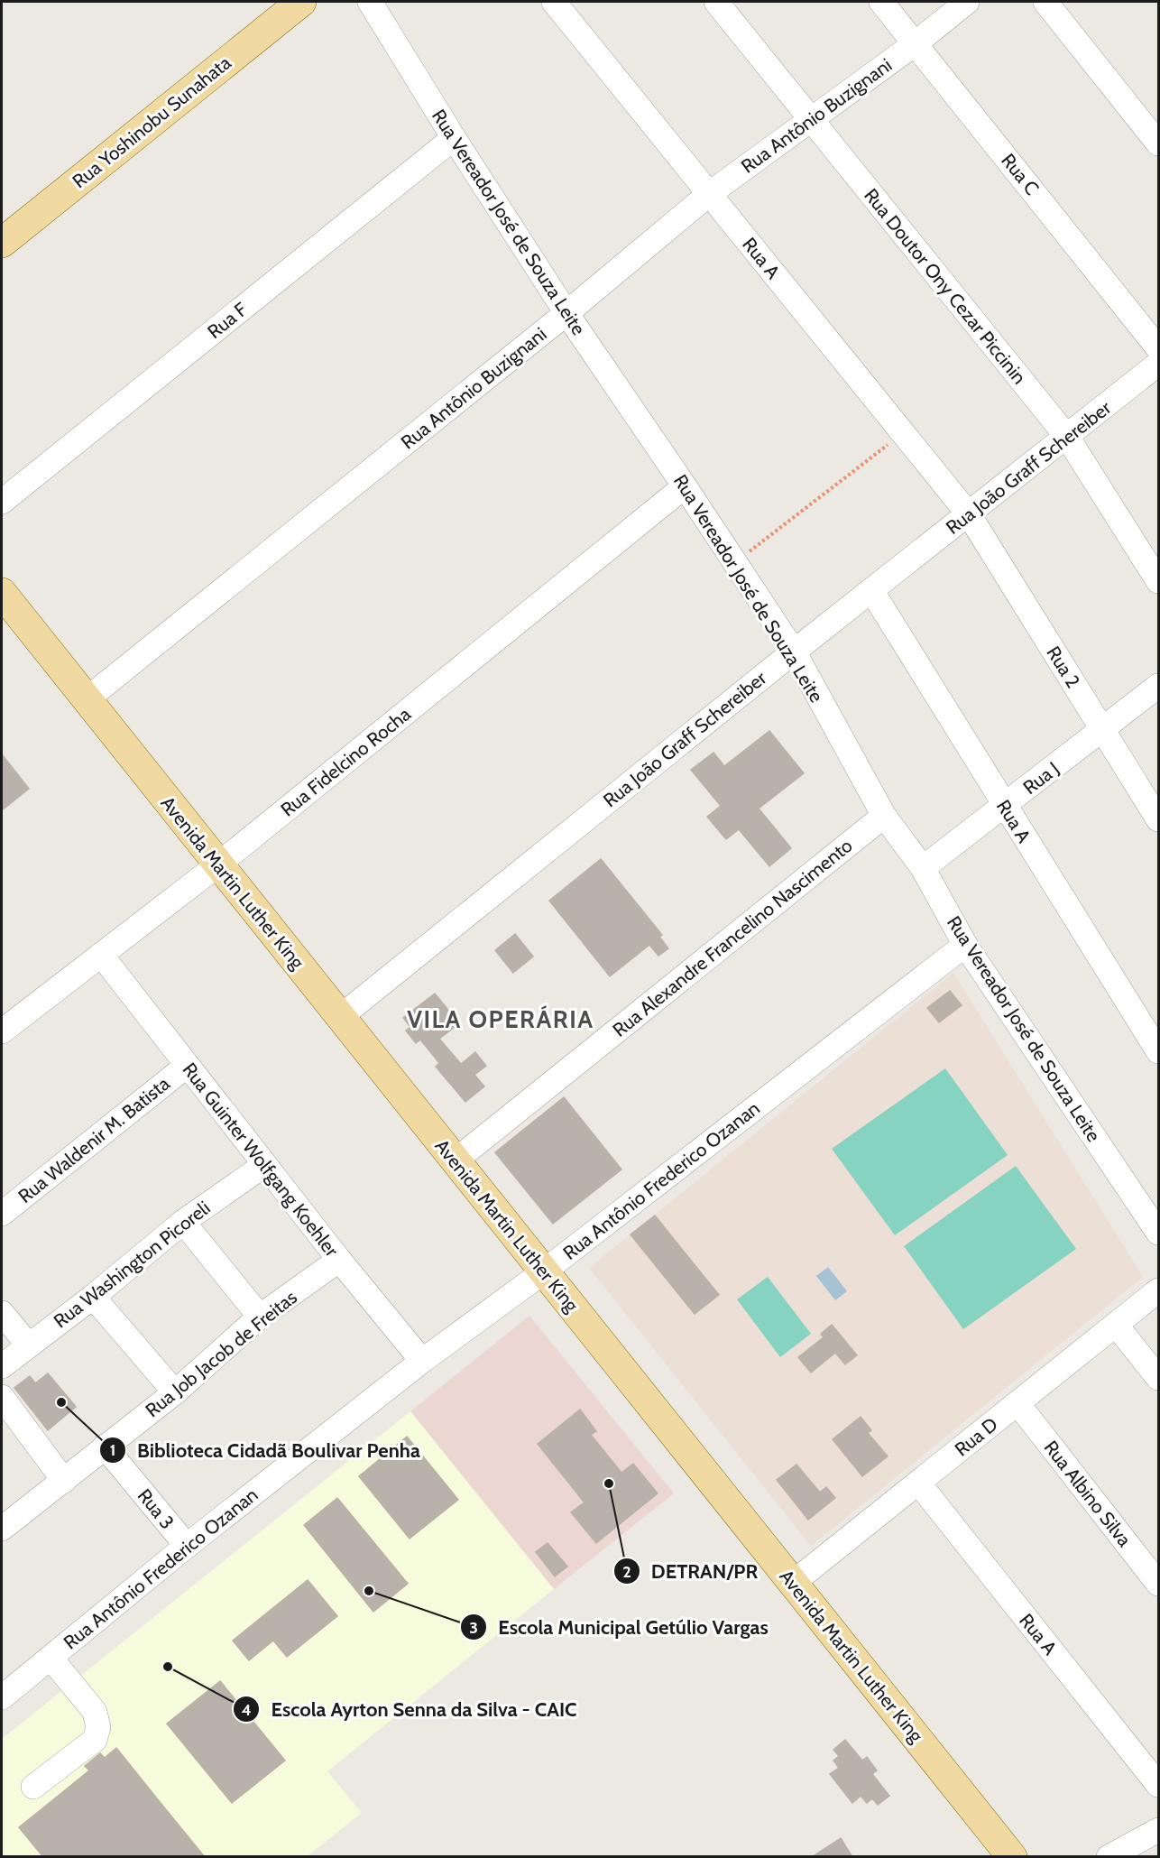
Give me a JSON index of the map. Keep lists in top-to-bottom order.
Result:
{
  "streets": {
    "main road": ["Rua Yoshinobu Sunahata", "Avenida Martin Luther King"],
    "street": [
      "Rua Antônio Buzignani",
      "Rua C",
      "Rua Vereador José de Souza Leite",
      "Rua A",
      "Rua Doutor Ony Cezar Piccinin",
      "Rua F",
      "Rua João Graff Schereiber",
      "Rua 2",
      "Rua Fidelcino Rocha",
      "Rua J",
      "Rua Alexandre Francelino Nascimento",
      "Rua Waldenir M. Batista",
      "Rua Guinter Wolfgang Koehler",
      "Rua Antônio Frederico Ozanan",
      "Rua Washington Picoreli",
      "Rua Job Jacob de Freitas",
      "Rua D",
      "Rua Albino Silva",
      "Rua 3"
    ]
  },
  "crossings": [
    ["Rua Antônio Buzignani", "Rua C"],
    ["Rua Antônio Buzignani", "Rua Vereador José de Souza Leite"],
    ["Rua Antônio Buzignani", "Rua A"],
    ["Rua Antônio Buzignani", "Rua Doutor Ony Cezar Piccinin"],
    ["Rua Antônio Buzignani", "Avenida Martin Luther King"],
    ["Rua Vereador José de Souza Leite", "Rua F"],
    ["Rua Vereador José de Souza Leite", "Rua João Graff Schereiber"],
    ["Rua Vereador José de Souza Leite", "Rua Fidelcino Rocha"],
    ["Rua Vereador José de Souza Leite", "Rua J"],
    ["Rua Vereador José de Souza Leite", "Rua Alexandre Francelino Nascimento"],
    ["Rua Vereador José de Souza Leite", "Rua Antônio Frederico Ozanan"],
    ["Rua A", "Rua João Graff Schereiber"],
    ["Rua A", "Rua 2"],
    ["Rua A", "Rua J"],
    ["Rua A", "Rua D"],
    ["Rua Doutor Ony Cezar Piccinin", "Rua João Graff Schereiber"],
    ["Rua João Graff Schereiber", "Rua 2"],
    ["Rua João Graff Schereiber", "Avenida Martin Luther King"],
    ["Rua 2", "Rua J"],
    ["Rua Fidelcino Rocha", "Avenida Martin Luther King"],
    ["Rua Fidelcino Rocha", "Rua Guinter Wolfgang Koehler"],
    ["Avenida Martin Luther King", "Rua Alexandre Francelino Nascimento"],
    ["Avenida Martin Luther King", "Rua Antônio Frederico Ozanan"],
    ["Avenida Martin Luther King", "Rua D"],
    ["Rua Waldenir M. Batista", "Rua Guinter Wolfgang Koehler"],
    ["Rua Guinter Wolfgang Koehler", "Rua Antônio Frederico Ozanan"],
    ["Rua Guinter Wolfgang Koehler", "Rua Washington Picoreli"],
    ["Rua Guinter Wolfgang Koehler", "Rua Job Jacob de Freitas"],
    ["Rua Antônio Frederico Ozanan", "Rua 3"],
    ["Rua Job Jacob de Freitas", "Rua 3"],
    ["Rua D", "Rua Albino Silva"]
  ],
  "districts": ["VILA OPERÁRIA"],
  "places": [
    "Biblioteca Cidadã Boulivar Penha",
    "DETRAN/PR",
    "Escola Municipal Getúlio Vargas",
    "Escola Ayrton Senna da Silva - CAIC"
  ]
}
